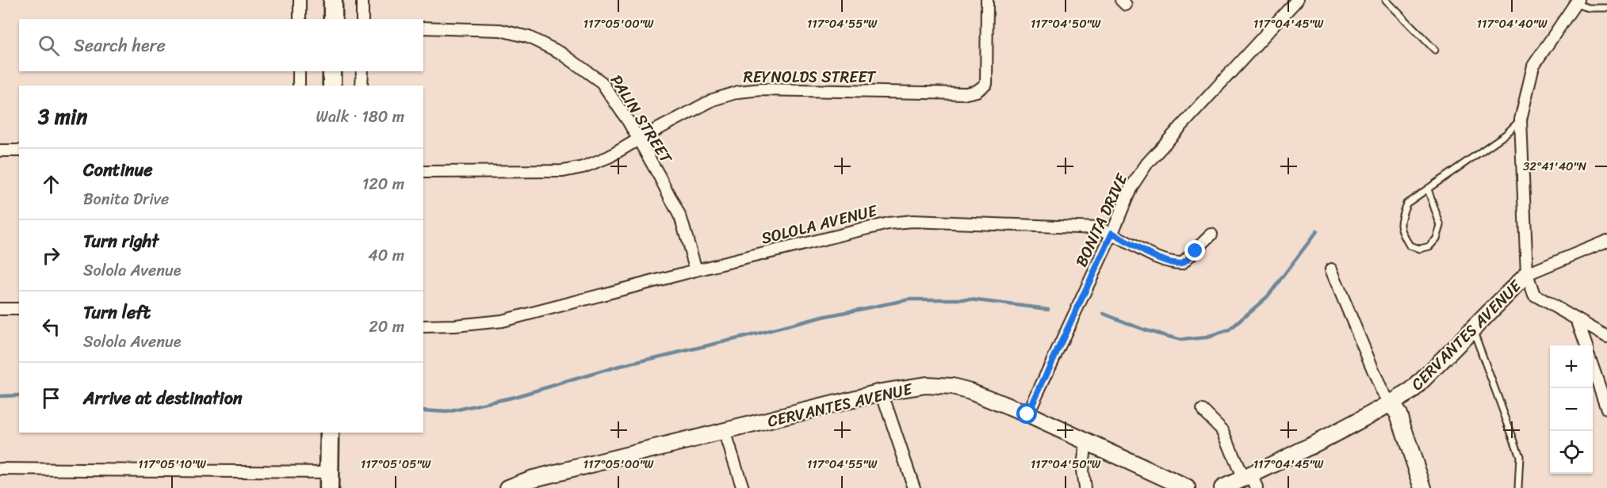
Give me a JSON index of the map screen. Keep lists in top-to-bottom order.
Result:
{
  "streets": {
    "street": [
      "REYNOLDS STREET",
      "PALIN STREET",
      "BONITA DRIVE",
      "SOLOLA AVENUE",
      "CERVANTES AVENUE"
    ]
  },
  "crossings": [
    ["REYNOLDS STREET", "PALIN STREET"],
    ["PALIN STREET", "SOLOLA AVENUE"],
    ["BONITA DRIVE", "SOLOLA AVENUE"],
    ["BONITA DRIVE", "CERVANTES AVENUE"]
  ],
  "page": {
    "search": "Search here",
    "heading": ["3 min", "Walk · 180 m"],
    "list": [
      ["Continue", "Bonita Drive", "120 m"],
      ["Turn right", "Solola Avenue", "40 m"],
      ["Turn left", "Solola Avenue", "20 m"],
      "Arrive at destination"
    ],
    "map_buttons": ["+", "−"]
  },
  "coordinates": [
    "117°05'00\"W",
    "117°04'55\"W",
    "117°04'50\"W",
    "117°04'45\"W",
    "117°04'40\"W",
    "32°41'40\"N",
    "117°05'10\"W",
    "117°05'05\"W"
  ]
}
